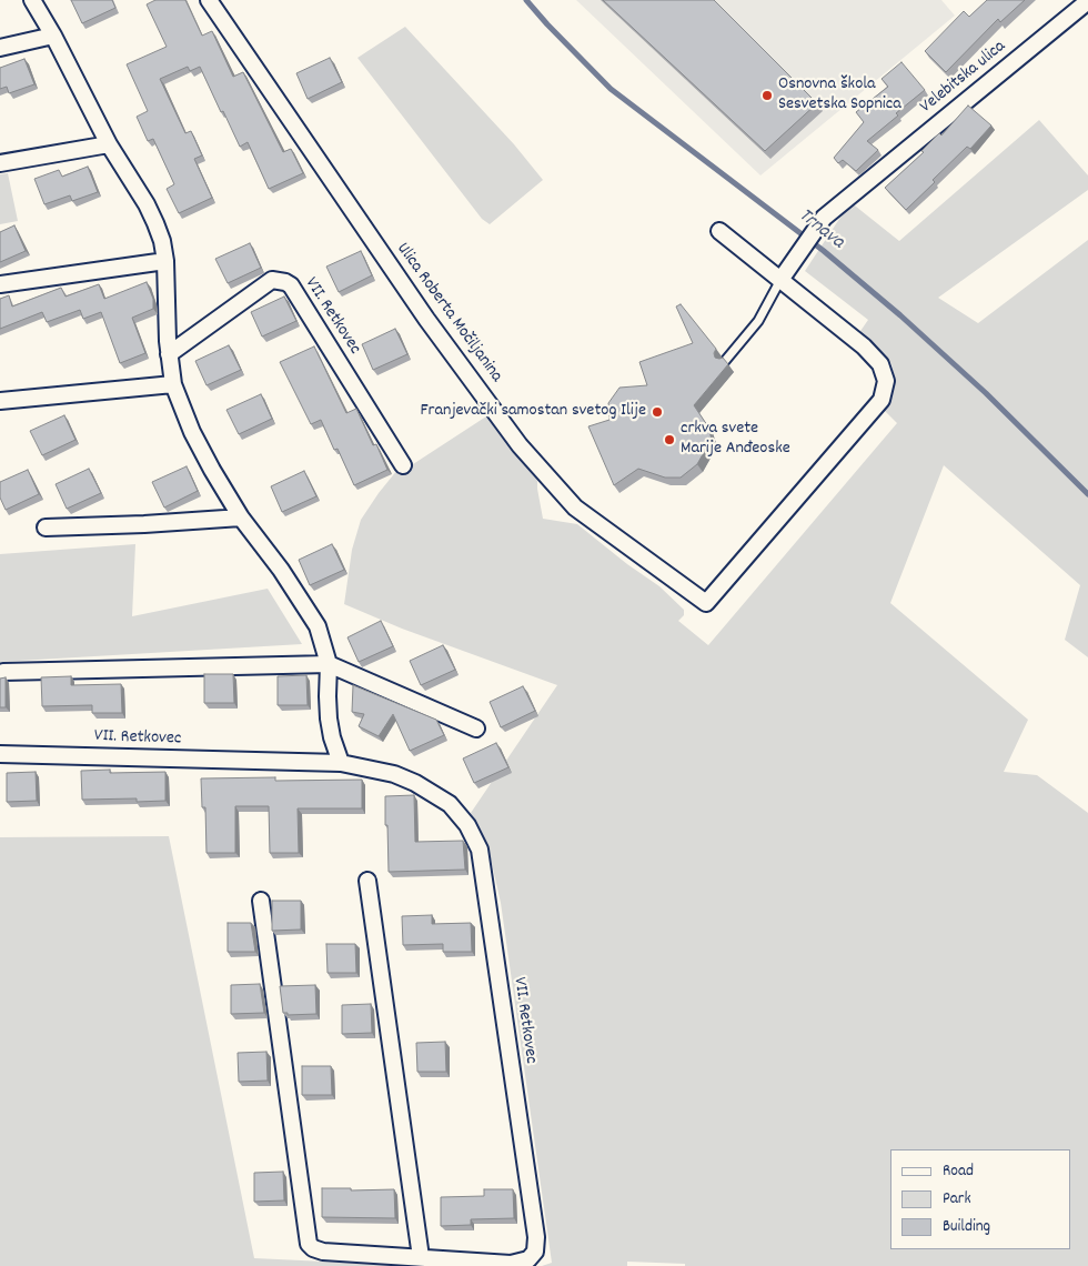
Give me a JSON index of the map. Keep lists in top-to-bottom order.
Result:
{
  "streets": {
    "street": ["Velebitska ulica", "Ulica Roberta Močiljanina", "VII. Retkovec"]
  },
  "crossings": [
    ["Velebitska ulica", "Ulica Roberta Močiljanina"]
  ],
  "water": ["Trnava"],
  "places": ["Osnovna škola Sesvetska Sopnica", "Franjevački samostan svetog Ilije", "crkva svete Marije Anđeoske"],
  "legend": ["Road", "Park", "Building"]
}
